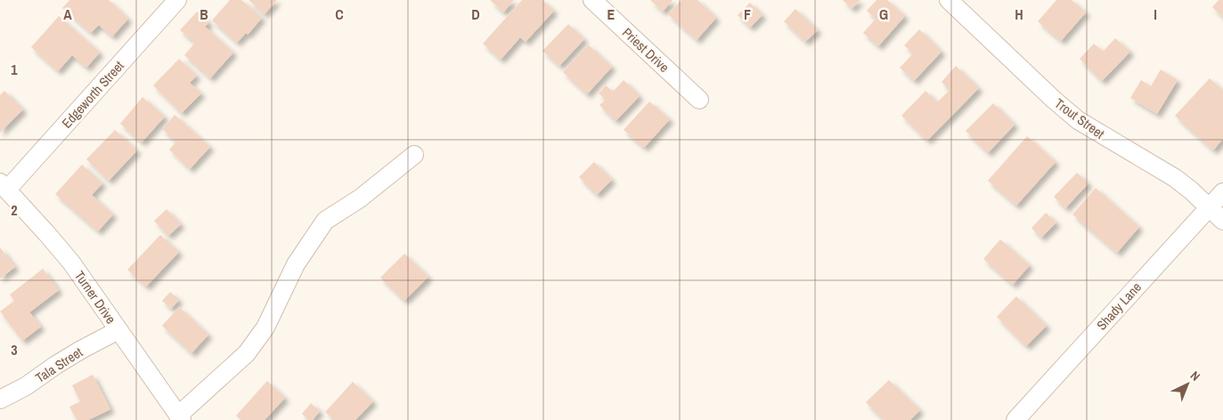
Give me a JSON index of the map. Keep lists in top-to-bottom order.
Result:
{
  "streets": {
    "street": [
      "Priest Drive",
      "Edgeworth Street",
      "Trout Street",
      "Turner Drive",
      "Shady Lane",
      "Tala Street"
    ]
  },
  "crossings": [
    ["Edgeworth Street", "Turner Drive"],
    ["Trout Street", "Shady Lane"],
    ["Turner Drive", "Tala Street"]
  ],
  "north": "top right",
  "grid": {
    "columns": [
      "A",
      "B",
      "C",
      "D",
      "E",
      "F",
      "G",
      "H",
      "I"
    ],
    "rows": ["1", "2", "3"]
  }
}
